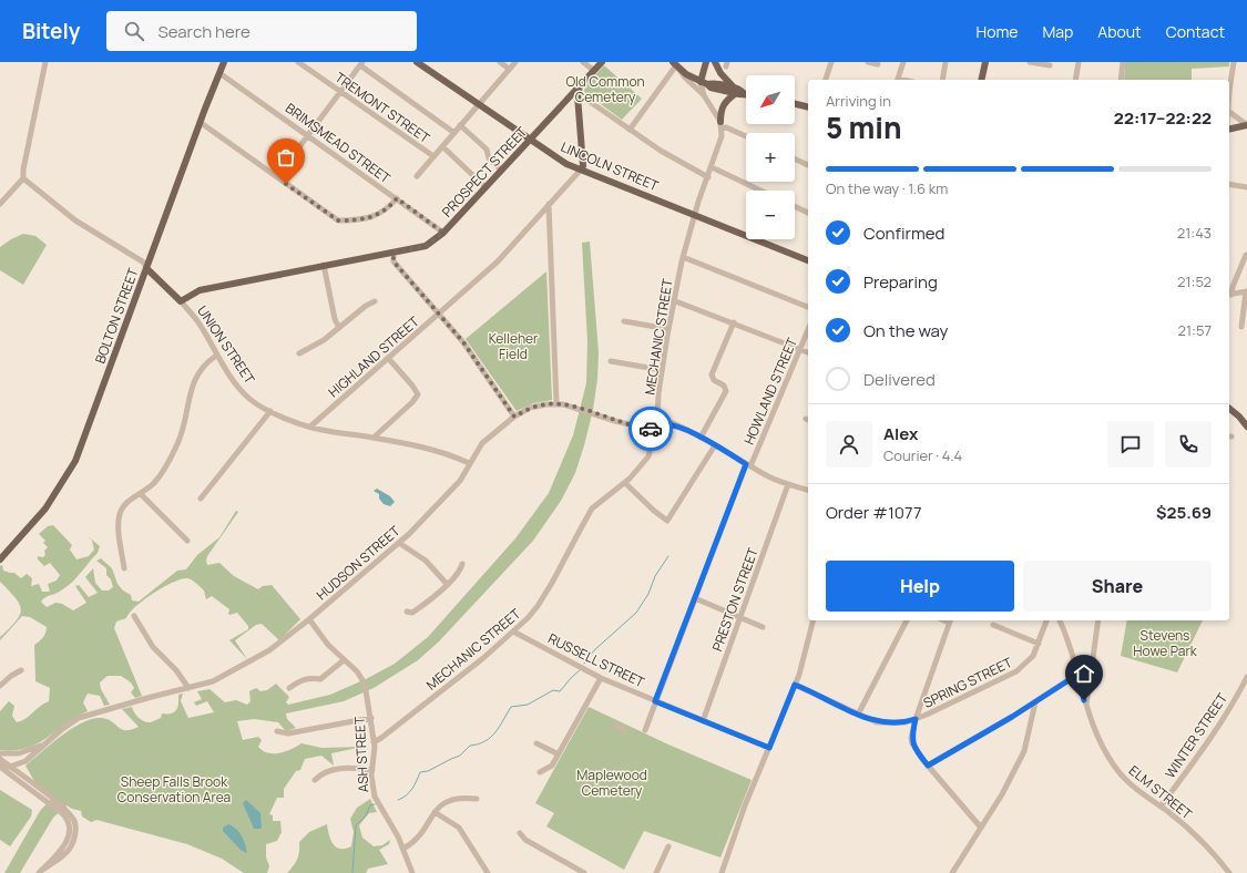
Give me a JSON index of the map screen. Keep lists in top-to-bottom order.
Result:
{
  "streets": {
    "main road": [
      "LINCOLN STREET",
      "PROSPECT STREET",
      "BOLTON STREET",
      "UNION STREET"
    ],
    "street": [
      "TREMONT STREET",
      "BRIMSMEAD STREET",
      "MECHANIC STREET",
      "HIGHLAND STREET",
      "HOWLAND STREET",
      "HUDSON STREET",
      "PRESTON STREET",
      "RUSSELL STREET",
      "SPRING STREET",
      "WINTER STREET",
      "ASH STREET",
      "ELM STREET"
    ]
  },
  "crossings": [
    ["BRIMSMEAD STREET", "PROSPECT STREET"],
    ["BRIMSMEAD STREET", "BOLTON STREET"],
    ["LINCOLN STREET", "PROSPECT STREET"],
    ["LINCOLN STREET", "MECHANIC STREET"],
    ["LINCOLN STREET", "HIGHLAND STREET"],
    ["PROSPECT STREET", "UNION STREET"],
    ["BOLTON STREET", "UNION STREET"],
    ["MECHANIC STREET", "HUDSON STREET"],
    ["MECHANIC STREET", "RUSSELL STREET"],
    ["MECHANIC STREET", "ASH STREET"],
    ["UNION STREET", "HIGHLAND STREET"],
    ["UNION STREET", "HUDSON STREET"],
    ["HOWLAND STREET", "RUSSELL STREET"],
    ["HUDSON STREET", "ASH STREET"],
    ["PRESTON STREET", "RUSSELL STREET"],
    ["WINTER STREET", "ELM STREET"]
  ],
  "parks": [
    "Old Common Cemetery",
    "Kelleher Field",
    "Stevens Howe Park",
    "Maplewood Cemetery",
    "Sheep Falls Brook Conservation Area"
  ],
  "north": "bottom left",
  "page": {
    "header": "Bitely",
    "search": "Search here",
    "nav": [
      "Home",
      "Map",
      "About",
      "Contact"
    ],
    "map_buttons": ["+", "−"],
    "heading": ["5 min", "Arriving in", "22:17–22:22"],
    "panel": [
      "Alex",
      "Courier · 4.4",
      "Order #1077",
      "$25.69"
    ],
    "bar": "On the way · 1.6 km",
    "list": [
      ["Confirmed", "21:43"],
      ["Preparing", "21:52"],
      ["On the way", "21:57"],
      "Delivered"
    ],
    "buttons": ["Help", "Share"]
  }
}
